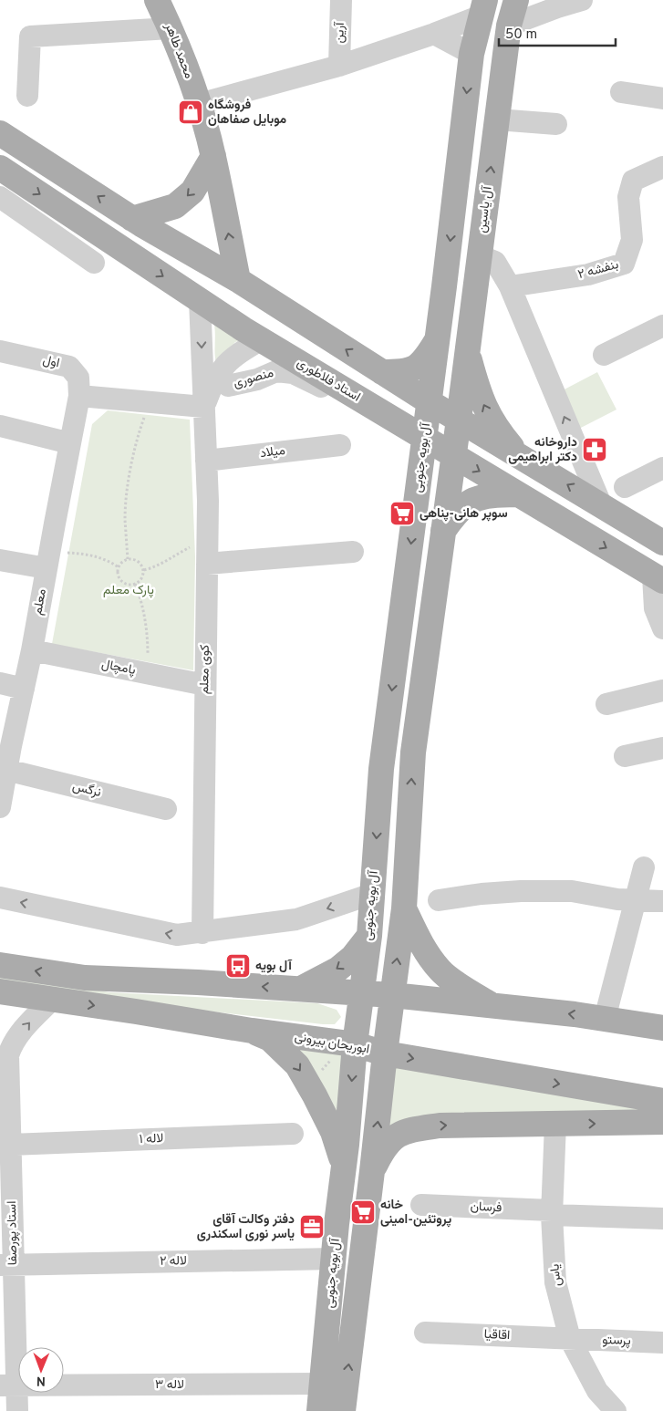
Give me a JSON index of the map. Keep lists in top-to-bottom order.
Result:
{
  "streets": {
    "main road": [
      "محمد طاهر",
      "آل یاسین",
      "استاد فلاطوری",
      "آل بویه جنوبی",
      "ابوریحان بیرونی"
    ],
    "street": [
      "آرین",
      "بنفشه ۲",
      "اول",
      "منصوری",
      "میلاد",
      "معلم",
      "پامچال",
      "کوی معلم",
      "نرگس",
      "لاله ۱",
      "فرسان",
      "استاد پورصفا",
      "لاله ۲",
      "یاس",
      "اقاقیا",
      "پرستو",
      "لاله ۳"
    ]
  },
  "crossings": [
    ["آل یاسین", "آل بویه جنوبی"],
    ["اول", "معلم"],
    ["منصوری", "استاد فلاطوری"],
    ["استاد فلاطوری", "آل بویه جنوبی"],
    ["استاد فلاطوری", "کوی معلم"],
    ["میلاد", "کوی معلم"],
    ["آل بویه جنوبی", "ابوریحان بیرونی"],
    ["آل بویه جنوبی", "لاله ۲"],
    ["آل بویه جنوبی", "لاله ۳"],
    ["معلم", "پامچال"],
    ["معلم", "نرگس"],
    ["پامچال", "کوی معلم"],
    ["لاله ۱", "استاد پورصفا"],
    ["فرسان", "یاس"],
    ["استاد پورصفا", "لاله ۲"],
    ["استاد پورصفا", "لاله ۳"],
    ["یاس", "اقاقیا"],
    ["یاس", "پرستو"],
    ["اقاقیا", "پرستو"]
  ],
  "one_way": ["محمد طاهر"],
  "parks": ["پارک معلم"],
  "places": {
    "shop": ["فروشگاه موبایل صفاهان"],
    "pharmacy": ["داروخانه دکتر ابراهیمی"],
    "supermarket": ["سوپر هانی-پناهی", "خانه پروتئین-امینی"],
    "bus stop": ["آل بویه"],
    "office": ["دفتر وکالت آقای یاسر نوری اسکندری"]
  },
  "scale_bar": "50 m",
  "north": "bottom"
}
